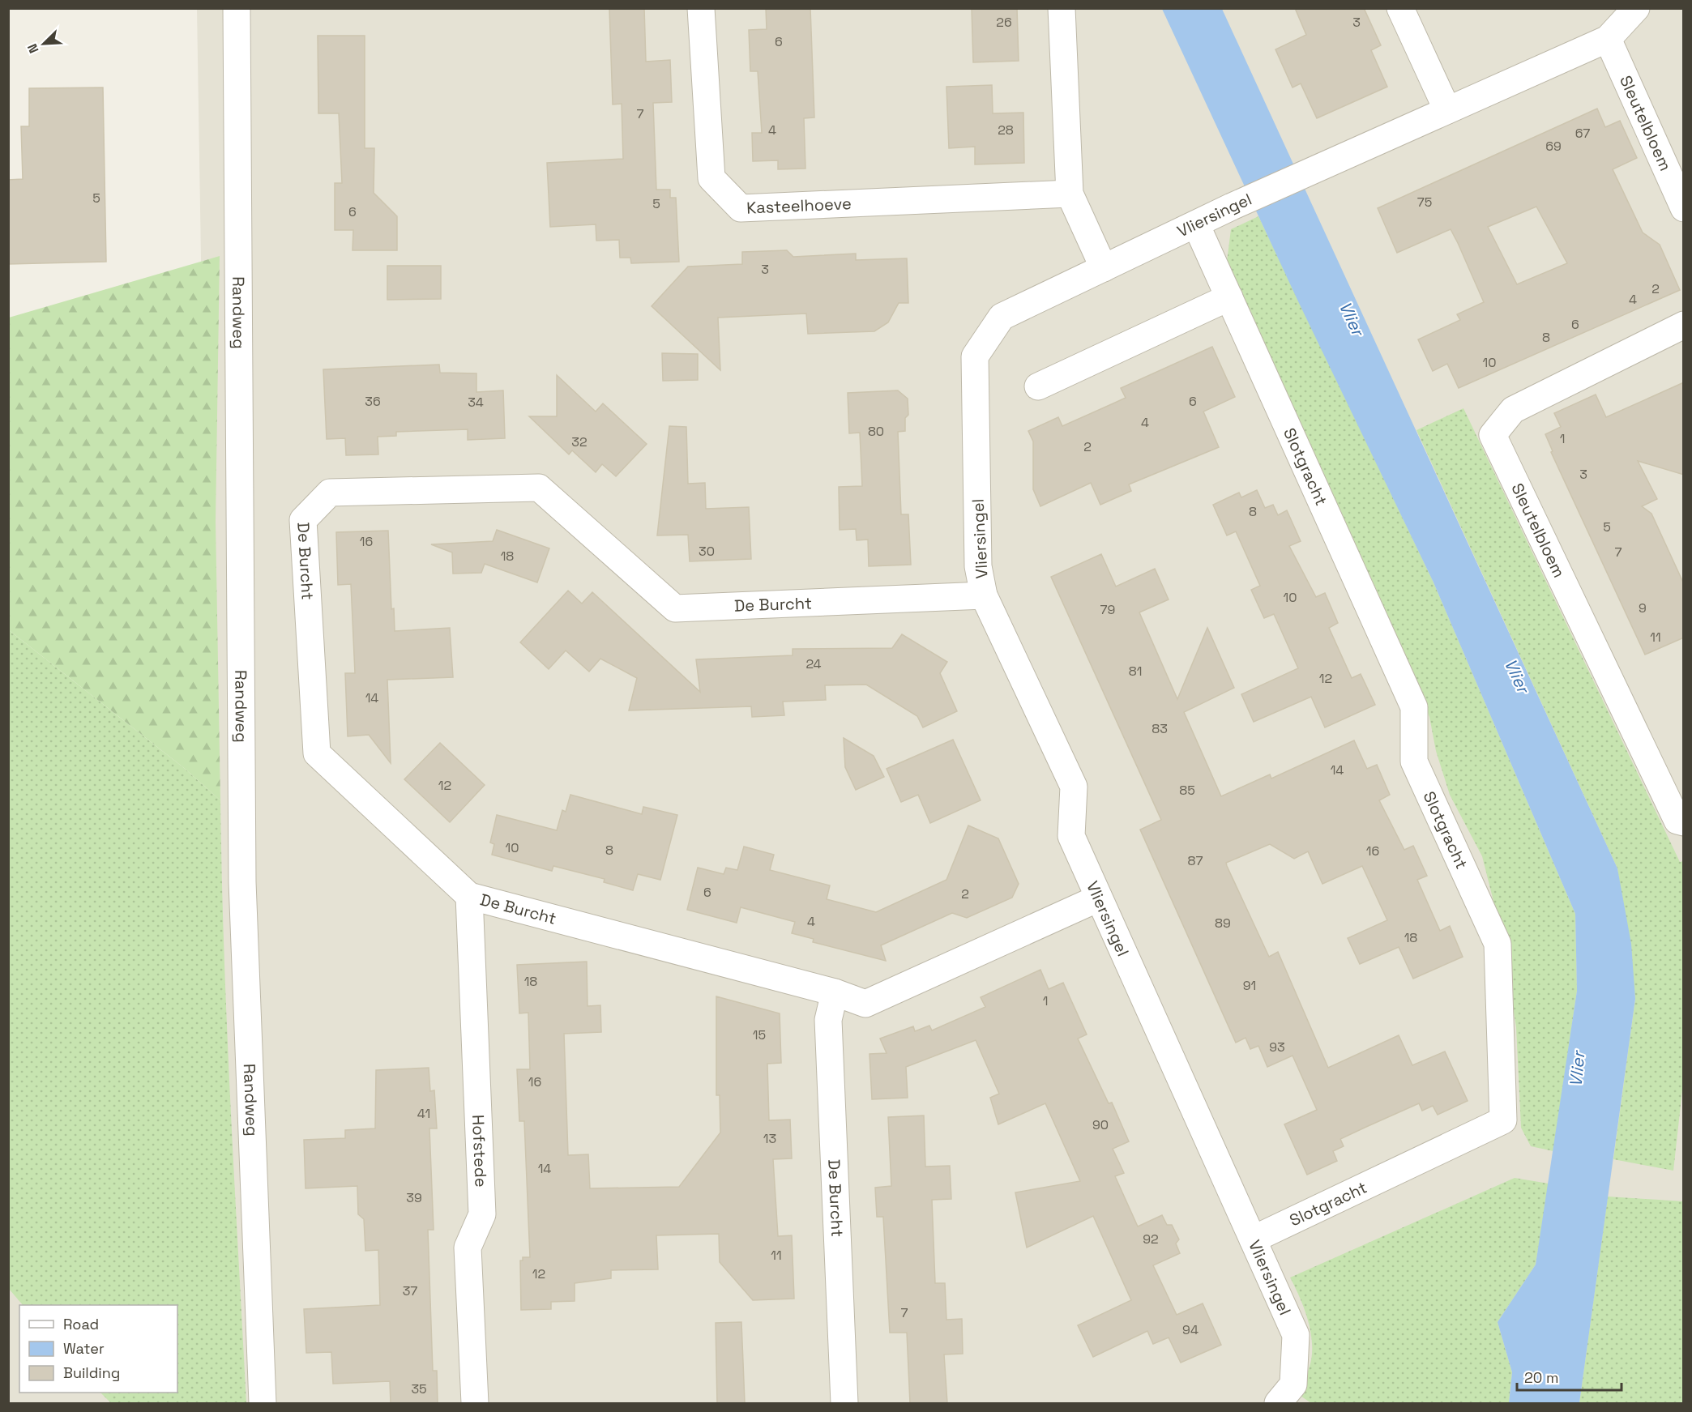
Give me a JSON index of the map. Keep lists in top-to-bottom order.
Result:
{
  "streets": {
    "street": [
      "Sleutelbloem",
      "Kasteelhoeve",
      "Vliersingel",
      "Randweg",
      "Slotgracht",
      "De Burcht",
      "Hofstede"
    ]
  },
  "crossings": [
    ["Sleutelbloem", "Vliersingel"],
    ["Vliersingel", "Slotgracht"],
    ["Vliersingel", "De Burcht"],
    ["De Burcht", "Hofstede"]
  ],
  "water": ["Vlier"],
  "house_numbers": [
    "26",
    "3",
    "6",
    "7",
    "4",
    "28",
    "67",
    "69",
    "5",
    "75",
    "5",
    "6",
    "3",
    "2",
    "4",
    "6",
    "8",
    "10",
    "36",
    "6",
    "34",
    "4",
    "80",
    "1",
    "32",
    "2",
    "3",
    "8",
    "5",
    "16",
    "30",
    "7",
    "18",
    "10",
    "9",
    "79",
    "11",
    "24",
    "81",
    "12",
    "14",
    "83",
    "14",
    "12",
    "85",
    "10",
    "8",
    "16",
    "87",
    "6",
    "2",
    "4",
    "89",
    "18",
    "18",
    "91",
    "1",
    "15",
    "93",
    "16",
    "41",
    "90",
    "13",
    "14",
    "39",
    "92",
    "11",
    "12",
    "37",
    "7",
    "94",
    "35"
  ],
  "legend": ["Road", "Water", "Building"],
  "scale_bar": "20 m",
  "north": "bottom left"
}
